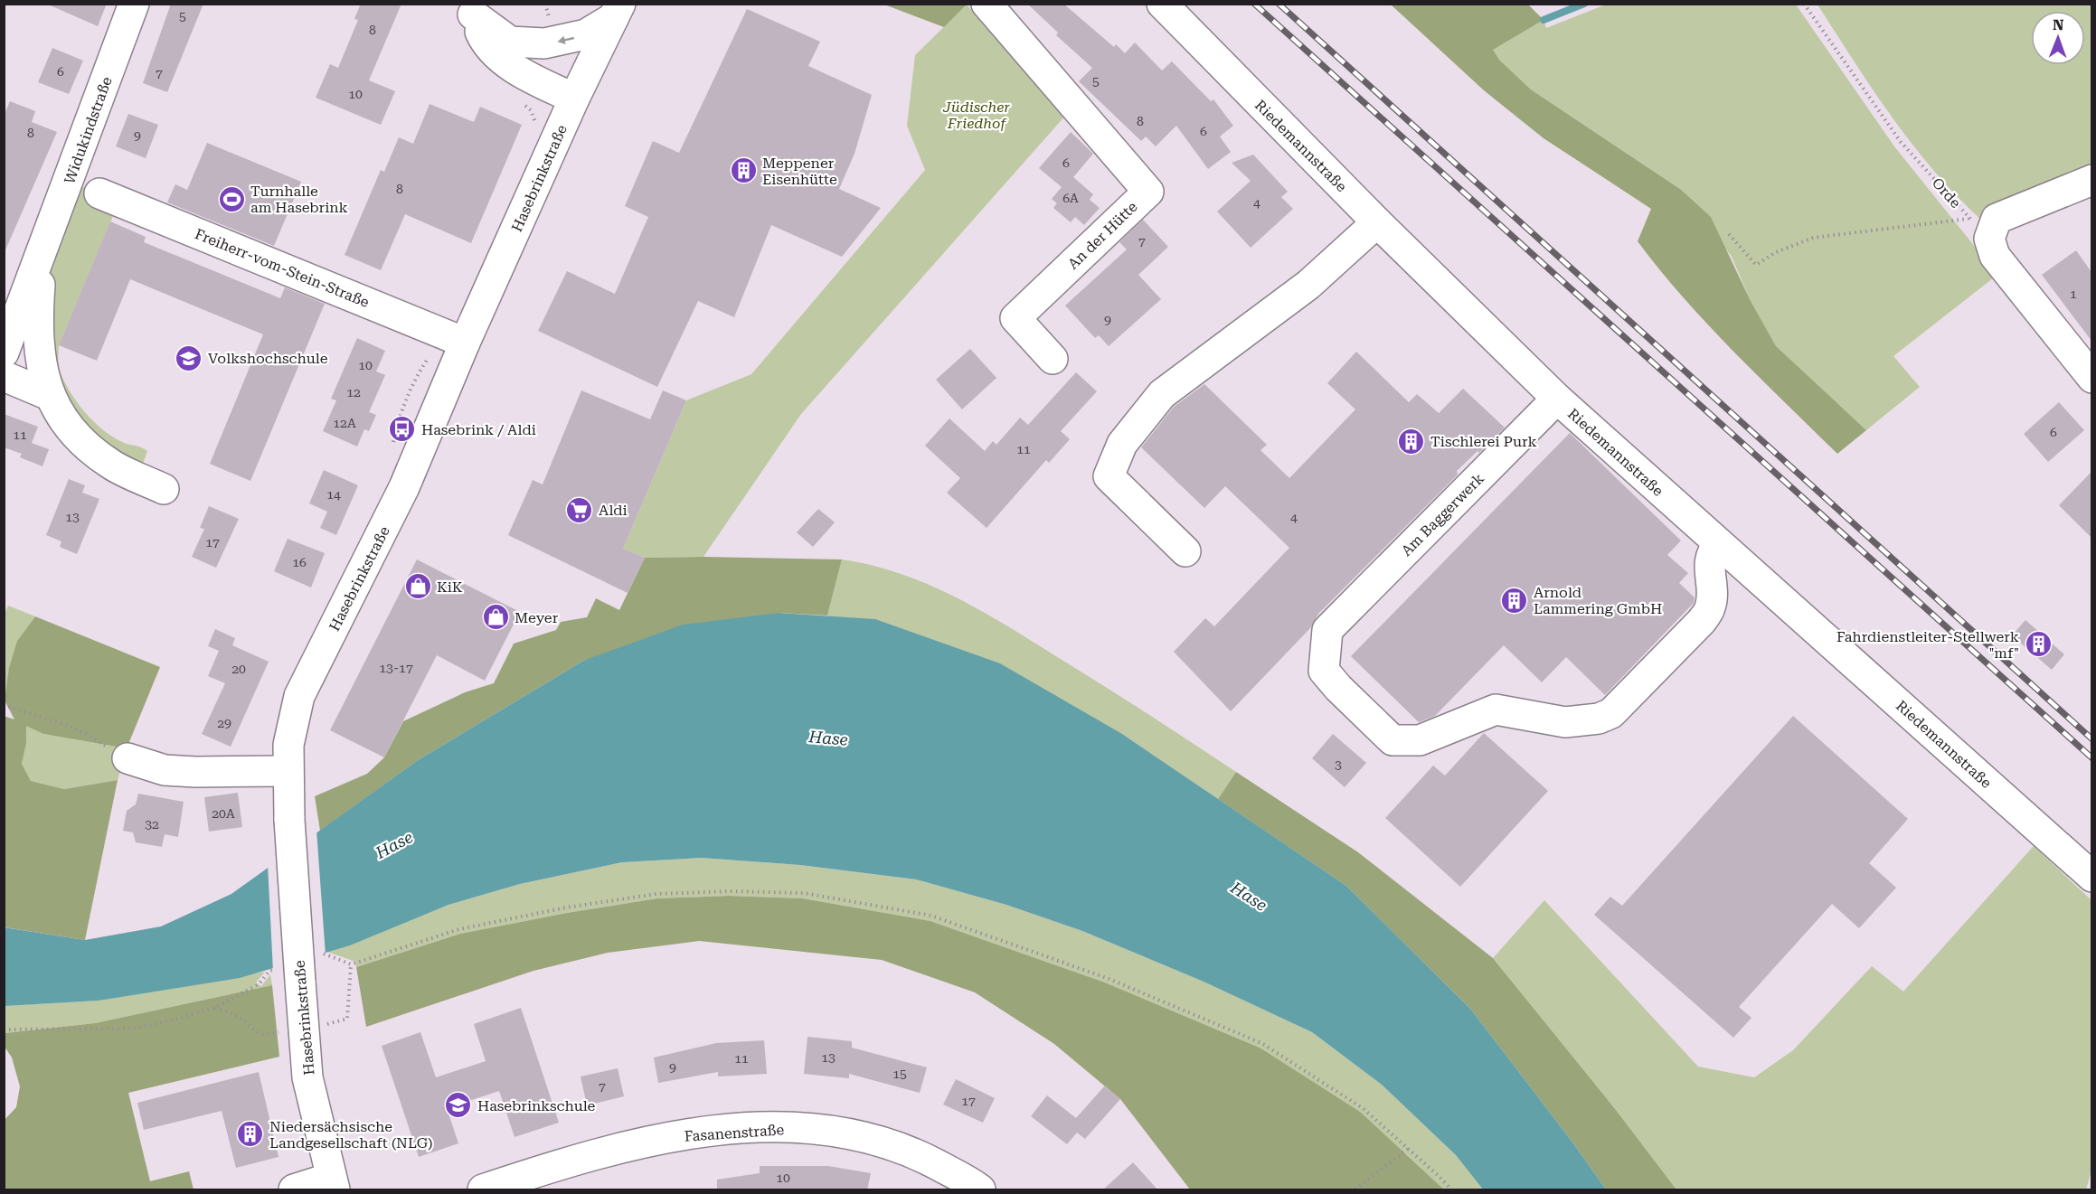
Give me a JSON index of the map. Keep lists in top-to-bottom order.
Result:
{
  "streets": {
    "street": [
      "Widukindstraße",
      "Riedemannstraße",
      "Hasebrinkstraße",
      "An der Hütte",
      "Freiherr-vom-Stein-Straße",
      "Am Baggerwerk",
      "Fasanenstraße"
    ],
    "path": ["Orde"]
  },
  "crossings": [
    ["Riedemannstraße", "Am Baggerwerk"],
    ["Hasebrinkstraße", "Freiherr-vom-Stein-Straße"]
  ],
  "water": ["Hase"],
  "parks": ["Jüdischer Friedhof"],
  "places": {
    "building": [
      "Meppener Eisenhütte",
      "Tischlerei Purk",
      "Arnold Lammering GmbH",
      "Fahrdienstleiter-Stellwerk \"mf\"",
      "Niedersächsische Landgesellschaft (NLG)"
    ],
    "sports": ["Turnhalle am Hasebrink"],
    "school or university": ["Volkshochschule", "Hasebrinkschule"],
    "bus stop": ["Hasebrink / Aldi"],
    "supermarket": ["Aldi"],
    "shop": ["KiK", "Meyer"]
  },
  "house_numbers": [
    "5",
    "8",
    "6",
    "7",
    "5",
    "10",
    "8",
    "6",
    "8",
    "9",
    "6",
    "8",
    "6A",
    "4",
    "7",
    "1",
    "9",
    "10",
    "12",
    "12A",
    "6",
    "11",
    "11",
    "14",
    "13",
    "4",
    "17",
    "16",
    "13-17",
    "20",
    "29",
    "3",
    "20A",
    "32",
    "13",
    "11",
    "9",
    "15",
    "7",
    "17",
    "10"
  ],
  "north": "top"
}
